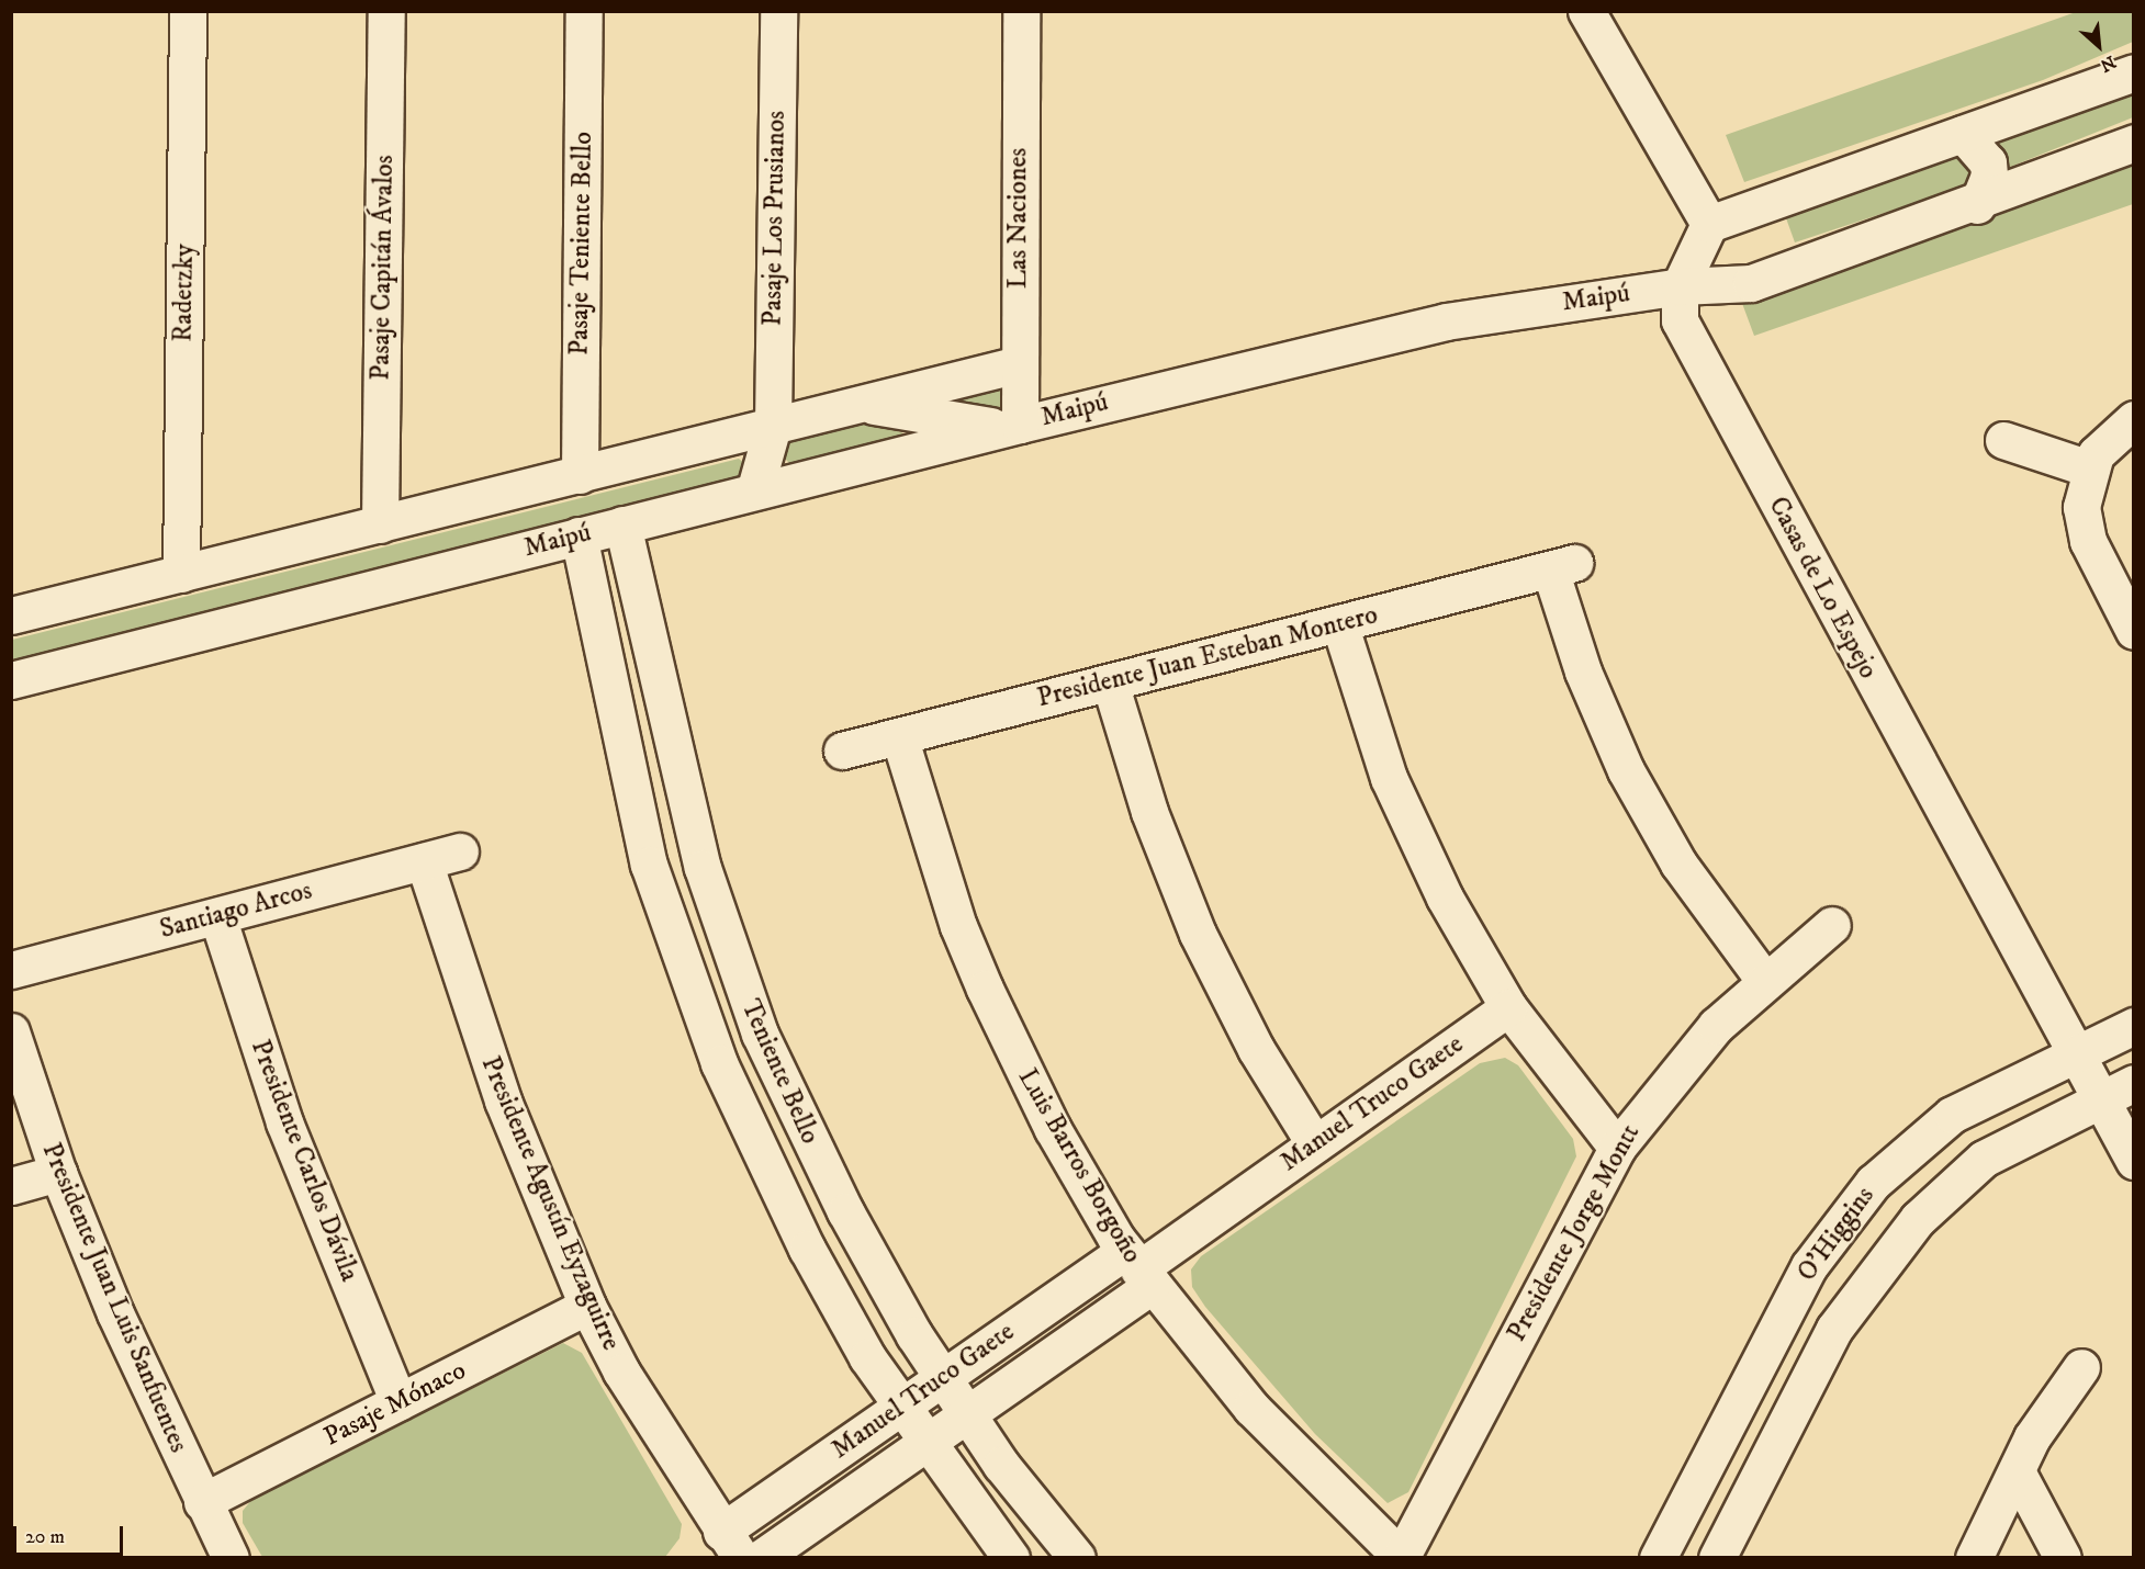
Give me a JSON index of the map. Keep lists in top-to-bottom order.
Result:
{
  "streets": {
    "street": [
      "Pasaje Los Prusianos",
      "Las Naciones",
      "Pasaje Teniente Bello",
      "Pasaje Capitán Ávalos",
      "Radetzky",
      "Maipú",
      "Casas de Lo Espejo",
      "Presidente Juan Esteban Montero",
      "Santiago Arcos",
      "Teniente Bello",
      "Manuel Truco Gaete",
      "Presidente Carlos Dávila",
      "Luis Barros Borgoño",
      "Presidente Agustín Eyzaguirre",
      "Presidente Jorge Montt",
      "O'Higgins",
      "Presidente Juan Luis Sanfuentes",
      "Pasaje Mónaco"
    ]
  },
  "crossings": [
    ["Pasaje Los Prusianos", "Maipú"],
    ["Las Naciones", "Maipú"],
    ["Maipú", "Casas de Lo Espejo"],
    ["Maipú", "Teniente Bello"],
    ["Casas de Lo Espejo", "O'Higgins"],
    ["Presidente Juan Esteban Montero", "Luis Barros Borgoño"],
    ["Presidente Juan Esteban Montero", "Presidente Jorge Montt"],
    ["Santiago Arcos", "Presidente Carlos Dávila"],
    ["Santiago Arcos", "Presidente Agustín Eyzaguirre"],
    ["Teniente Bello", "Manuel Truco Gaete"],
    ["Manuel Truco Gaete", "Luis Barros Borgoño"],
    ["Manuel Truco Gaete", "Presidente Agustín Eyzaguirre"],
    ["Presidente Carlos Dávila", "Pasaje Mónaco"],
    ["Luis Barros Borgoño", "Presidente Jorge Montt"],
    ["Presidente Agustín Eyzaguirre", "Pasaje Mónaco"],
    ["Presidente Juan Luis Sanfuentes", "Pasaje Mónaco"]
  ],
  "scale_bar": "20 m",
  "north": "bottom right"
}
